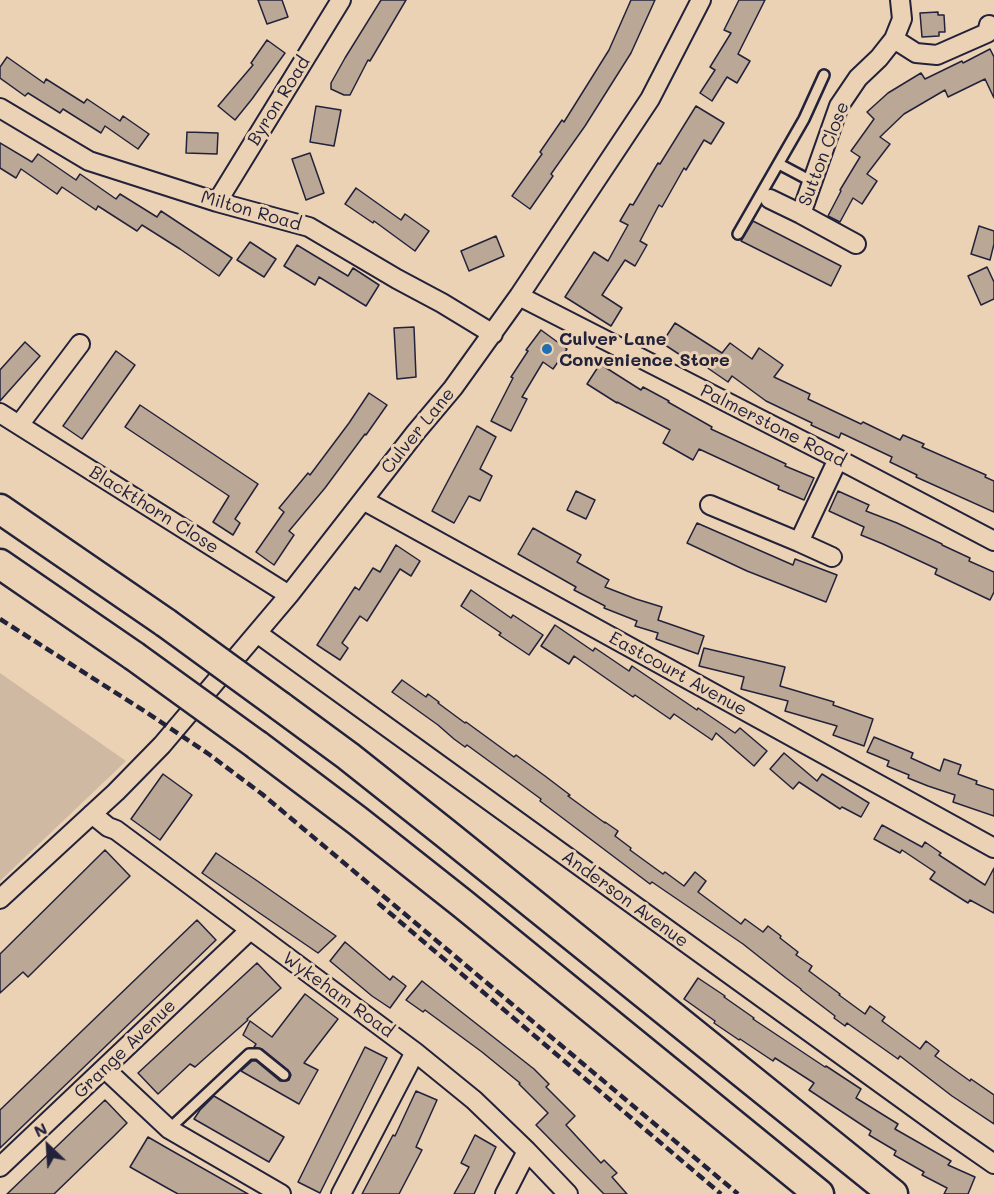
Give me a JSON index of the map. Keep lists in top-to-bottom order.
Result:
{
  "streets": {
    "street": [
      "Byron Road",
      "Sutton Close",
      "Milton Road",
      "Palmerstone Road",
      "Culver Lane",
      "Blackthorn Close",
      "Eastcourt Avenue",
      "Anderson Avenue",
      "Wykeham Road",
      "Grange Avenue"
    ]
  },
  "crossings": [
    ["Byron Road", "Milton Road"],
    ["Milton Road", "Culver Lane"],
    ["Palmerstone Road", "Culver Lane"],
    ["Culver Lane", "Blackthorn Close"],
    ["Culver Lane", "Eastcourt Avenue"],
    ["Culver Lane", "Anderson Avenue"],
    ["Culver Lane", "Wykeham Road"],
    ["Wykeham Road", "Grange Avenue"]
  ],
  "places": ["Culver Lane Convenience Store"],
  "north": "top left"
}
